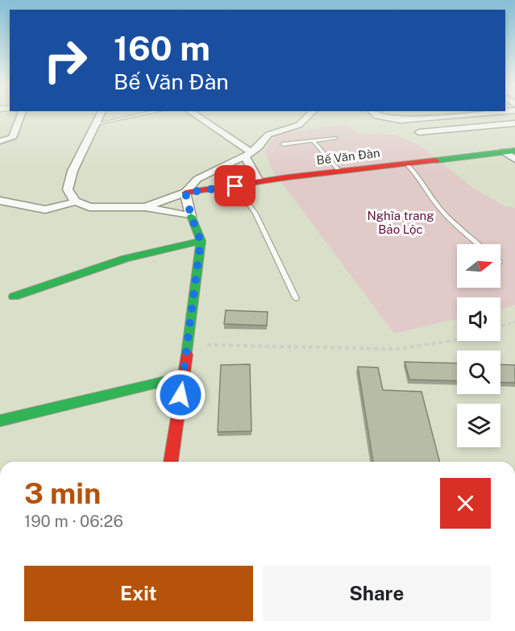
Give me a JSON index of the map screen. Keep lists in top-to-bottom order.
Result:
{
  "streets": {
    "street": ["Bế Văn Đàn"]
  },
  "parks": ["Nghĩa trang Bảo Lộc"],
  "north": "right",
  "page": {
    "turn": ["160 m", "Bế Văn Đàn"],
    "heading": ["3 min", "190 m · 06:26"],
    "buttons": ["Exit", "Share"]
  }
}
